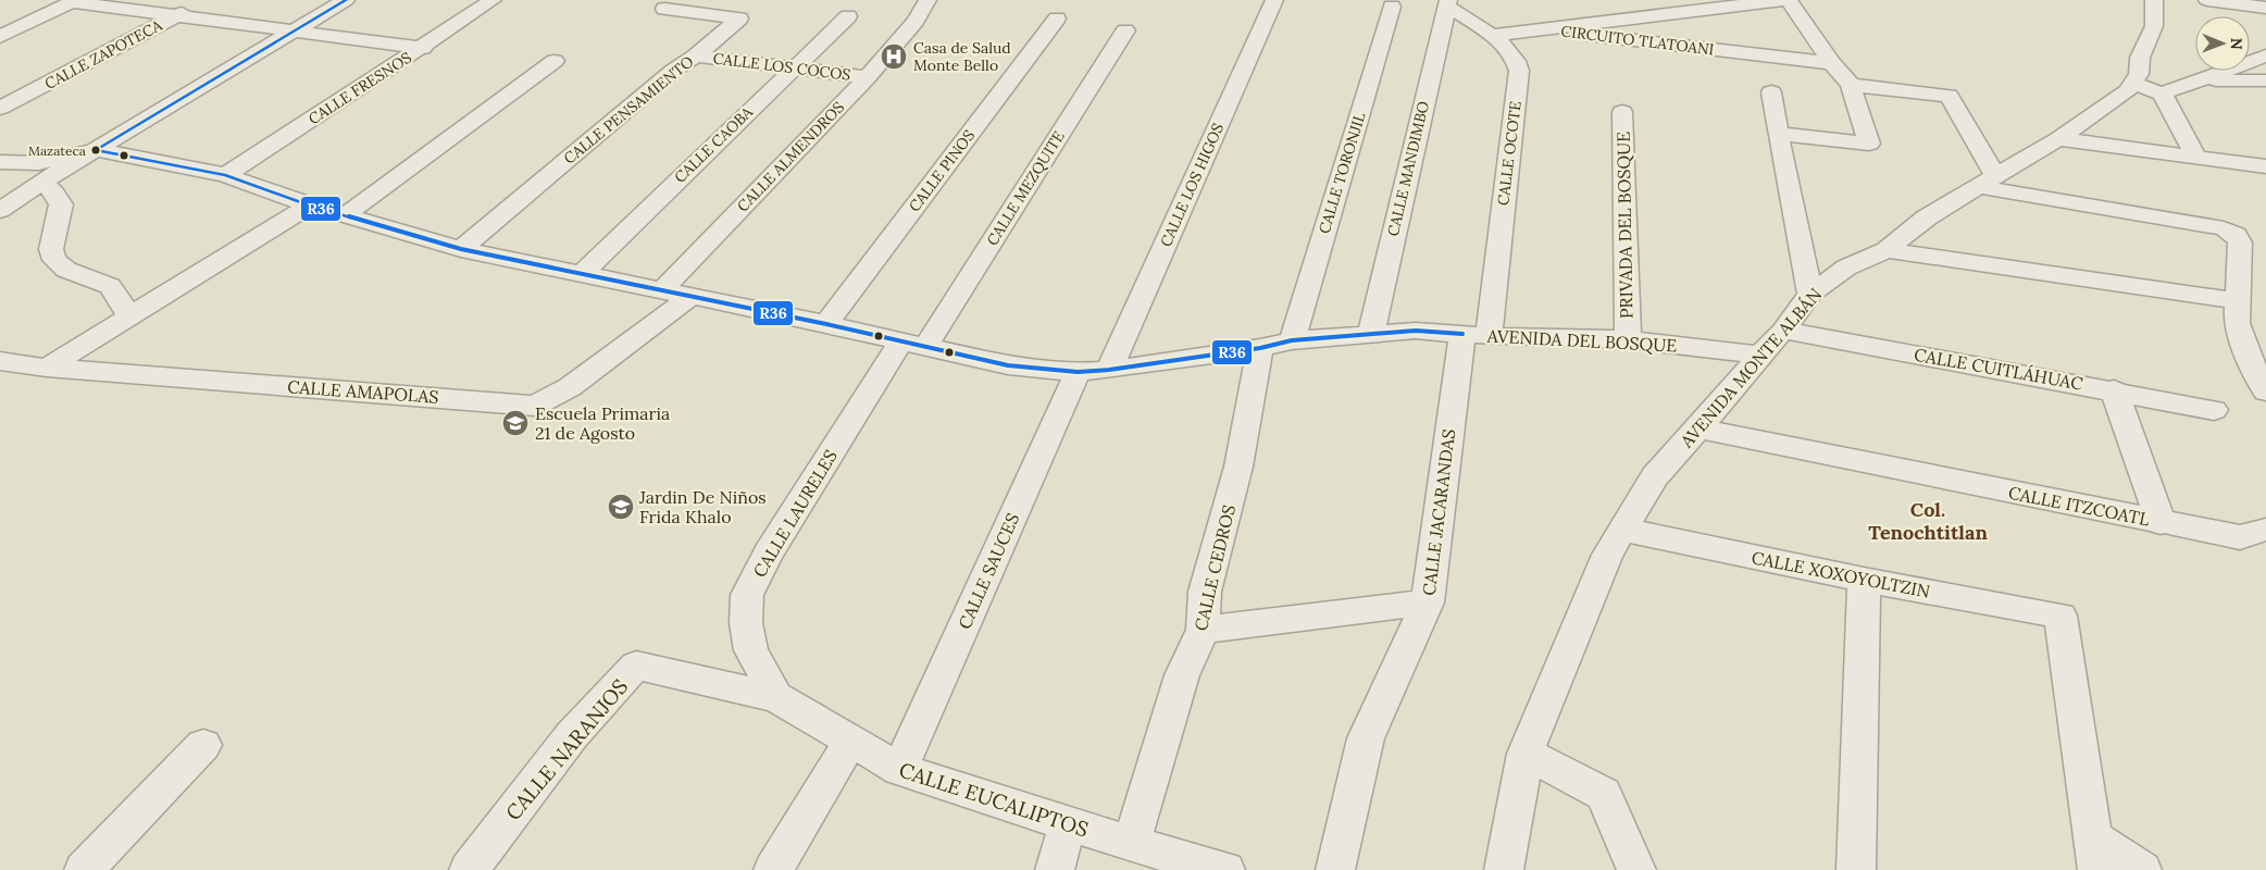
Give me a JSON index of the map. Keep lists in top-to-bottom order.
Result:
{
  "streets": {
    "street": [
      "CIRCUITO TLATOANI",
      "CALLE ZAPOTECA",
      "CALLE LOS COCOS",
      "CALLE FRESNOS",
      "CALLE PENSAMIENTO",
      "CALLE CAOBA",
      "CALLE OCOTE",
      "CALLE ALMENDROS",
      "CALLE MANDIMBO",
      "CALLE PINOS",
      "CALLE TORONJIL",
      "CALLE LOS HIGOS",
      "CALLE MEZQUITE",
      "PRIVADA DEL BOSQUE",
      "AVENIDA DEL BOSQUE",
      "AVENIDA MONTE ALBÁN",
      "CALLE CUITLÁHUAC",
      "CALLE AMAPOLAS",
      "CALLE ITZCOATL",
      "CALLE JACARANDAS",
      "CALLE LAURELES",
      "CALLE CEDROS",
      "CALLE SAUCES",
      "CALLE XOXOYOLTZIN",
      "CALLE NARANJOS",
      "CALLE EUCALIPTOS"
    ]
  },
  "crossings": [
    ["CALLE LOS COCOS", "CALLE PENSAMIENTO"],
    ["CALLE LOS COCOS", "CALLE CAOBA"],
    ["CALLE LOS COCOS", "CALLE ALMENDROS"],
    ["CALLE FRESNOS", "AVENIDA DEL BOSQUE"],
    ["CALLE PENSAMIENTO", "AVENIDA DEL BOSQUE"],
    ["CALLE CAOBA", "AVENIDA DEL BOSQUE"],
    ["CALLE OCOTE", "CALLE MANDIMBO"],
    ["CALLE OCOTE", "AVENIDA DEL BOSQUE"],
    ["CALLE OCOTE", "CALLE JACARANDAS"],
    ["CALLE ALMENDROS", "AVENIDA DEL BOSQUE"],
    ["CALLE MANDIMBO", "AVENIDA DEL BOSQUE"],
    ["CALLE PINOS", "AVENIDA DEL BOSQUE"],
    ["CALLE TORONJIL", "AVENIDA DEL BOSQUE"],
    ["CALLE LOS HIGOS", "AVENIDA DEL BOSQUE"],
    ["CALLE MEZQUITE", "AVENIDA DEL BOSQUE"],
    ["CALLE MEZQUITE", "CALLE LAURELES"],
    ["PRIVADA DEL BOSQUE", "AVENIDA DEL BOSQUE"],
    ["AVENIDA DEL BOSQUE", "AVENIDA MONTE ALBÁN"],
    ["AVENIDA DEL BOSQUE", "CALLE AMAPOLAS"],
    ["AVENIDA DEL BOSQUE", "CALLE JACARANDAS"],
    ["AVENIDA DEL BOSQUE", "CALLE LAURELES"],
    ["AVENIDA DEL BOSQUE", "CALLE CEDROS"],
    ["AVENIDA DEL BOSQUE", "CALLE SAUCES"],
    ["AVENIDA MONTE ALBÁN", "CALLE CUITLÁHUAC"],
    ["AVENIDA MONTE ALBÁN", "CALLE ITZCOATL"],
    ["AVENIDA MONTE ALBÁN", "CALLE XOXOYOLTZIN"],
    ["CALLE LAURELES", "CALLE NARANJOS"],
    ["CALLE LAURELES", "CALLE EUCALIPTOS"],
    ["CALLE CEDROS", "CALLE EUCALIPTOS"],
    ["CALLE SAUCES", "CALLE EUCALIPTOS"],
    ["CALLE NARANJOS", "CALLE EUCALIPTOS"]
  ],
  "districts": ["Col. Tenochtitlan"],
  "places": {
    "hospital": ["Casa de Salud Monte Bello"],
    "other": ["Mazateca"],
    "school or university": ["Escuela Primaria 21 de Agosto", "Jardin De Niños Frida Khalo"]
  },
  "lines": ["transit line R36"],
  "north": "right"
}
